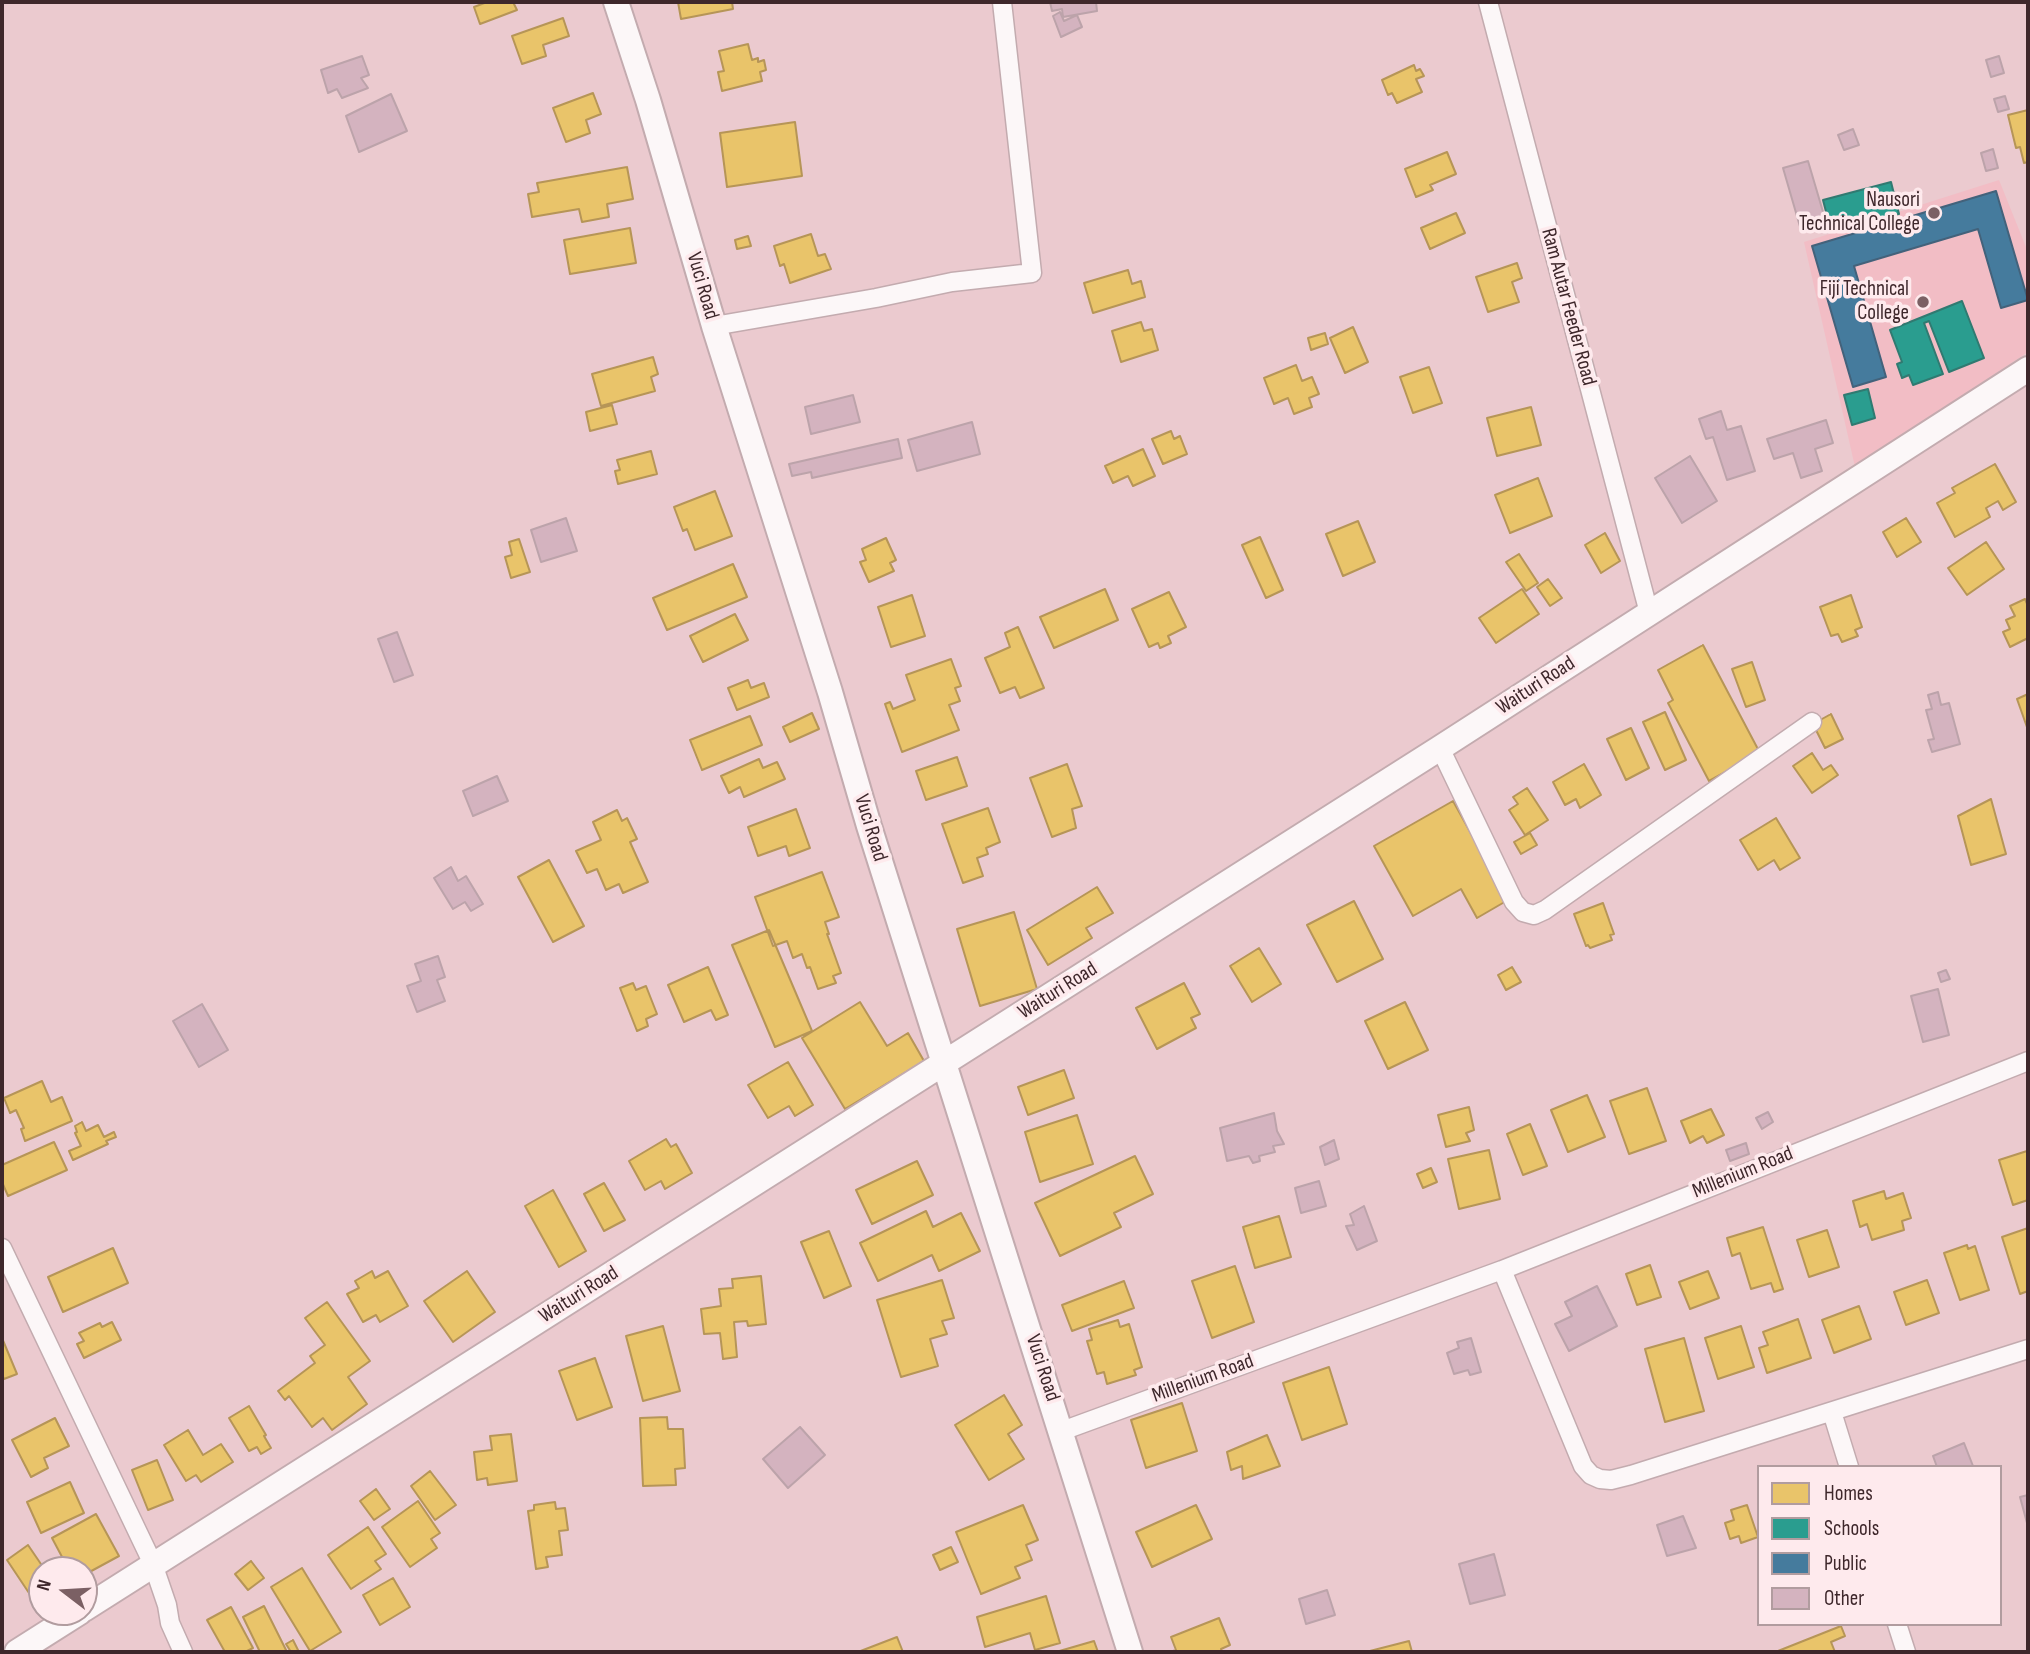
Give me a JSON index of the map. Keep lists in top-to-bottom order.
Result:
{
  "streets": {
    "main road": ["Vuci Road", "Waituri Road"],
    "street": ["Ram Autar Feeder Road", "Millenium Road"]
  },
  "crossings": [
    ["Vuci Road", "Waituri Road"],
    ["Vuci Road", "Millenium Road"],
    ["Ram Autar Feeder Road", "Waituri Road"]
  ],
  "places": ["Nausori Technical College", "Fiji Technical College"],
  "legend": [
    "Homes",
    "Schools",
    "Public",
    "Other"
  ],
  "north": "left"
}
